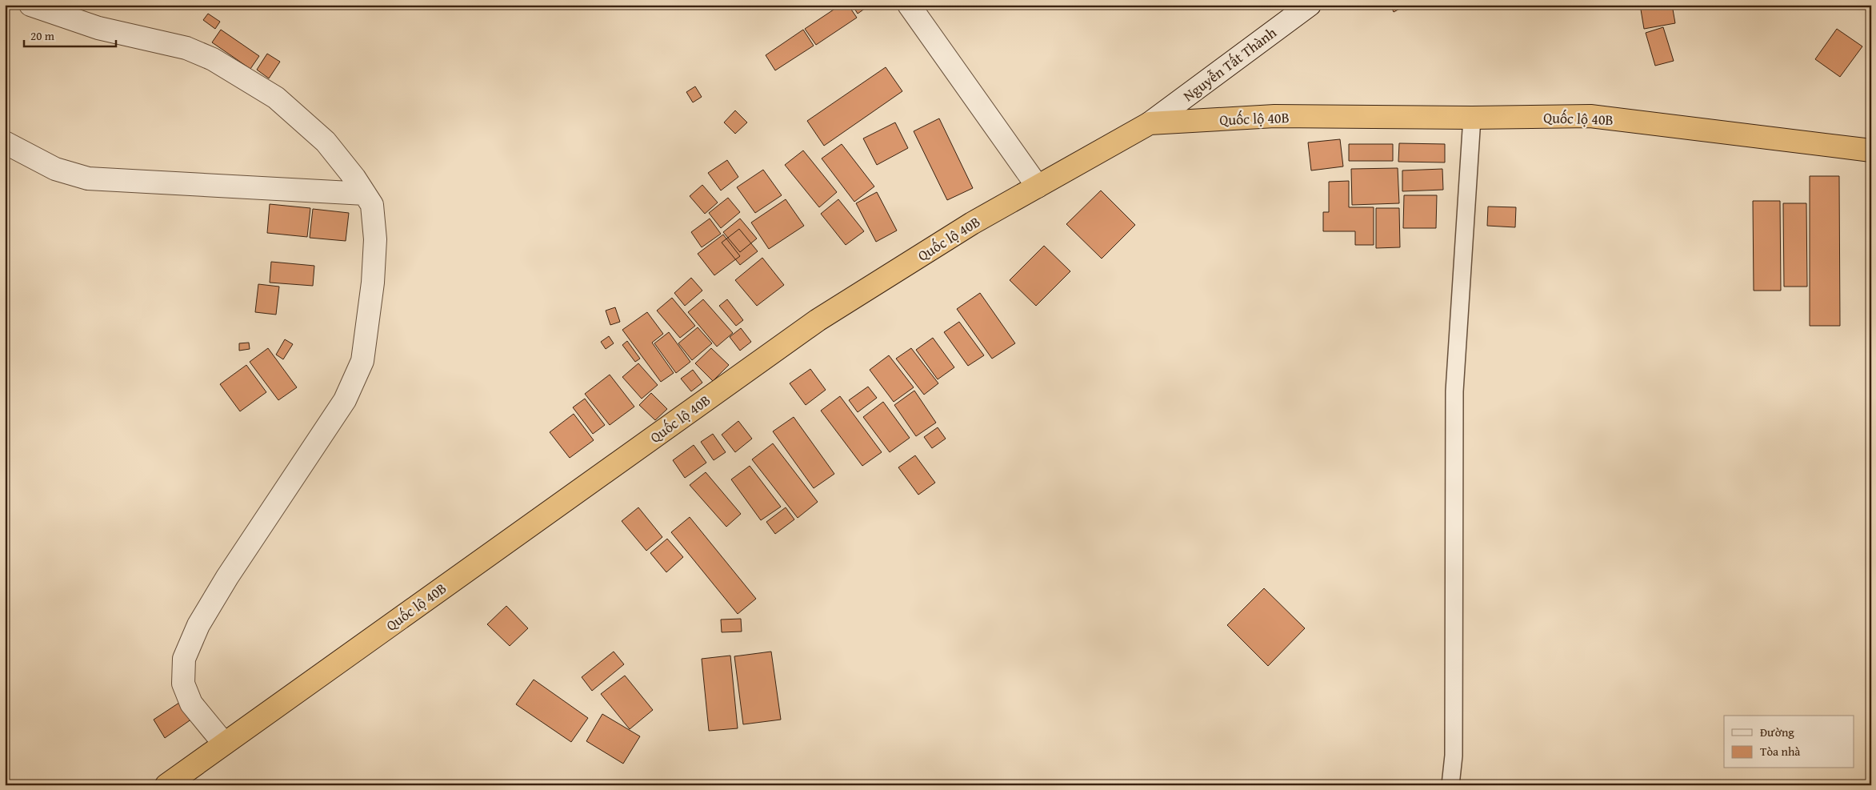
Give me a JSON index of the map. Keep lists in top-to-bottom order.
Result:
{
  "streets": {
    "highway": ["Quốc lộ 40B"],
    "street": ["Nguyễn Tất Thành"]
  },
  "crossings": [
    ["Nguyễn Tất Thành", "Quốc lộ 40B"]
  ],
  "legend": ["Đường", "Tòa nhà"],
  "scale_bar": "20 m"
}
